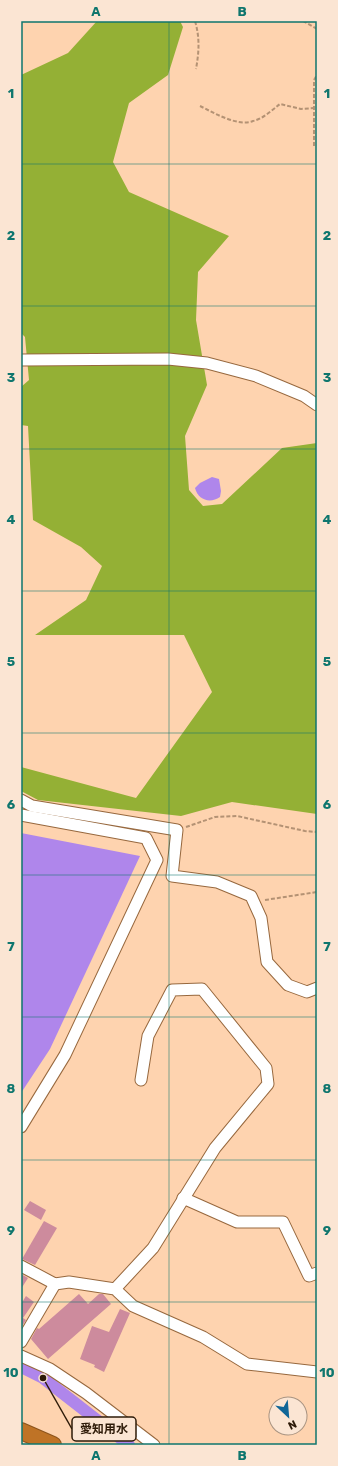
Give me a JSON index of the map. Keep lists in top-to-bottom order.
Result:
{
  "places": ["愛知用水"],
  "north": "bottom right",
  "grid": {
    "columns": ["A", "B"],
    "rows": [
      "1",
      "2",
      "3",
      "4",
      "5",
      "6",
      "7",
      "8",
      "9",
      "10"
    ]
  }
}
